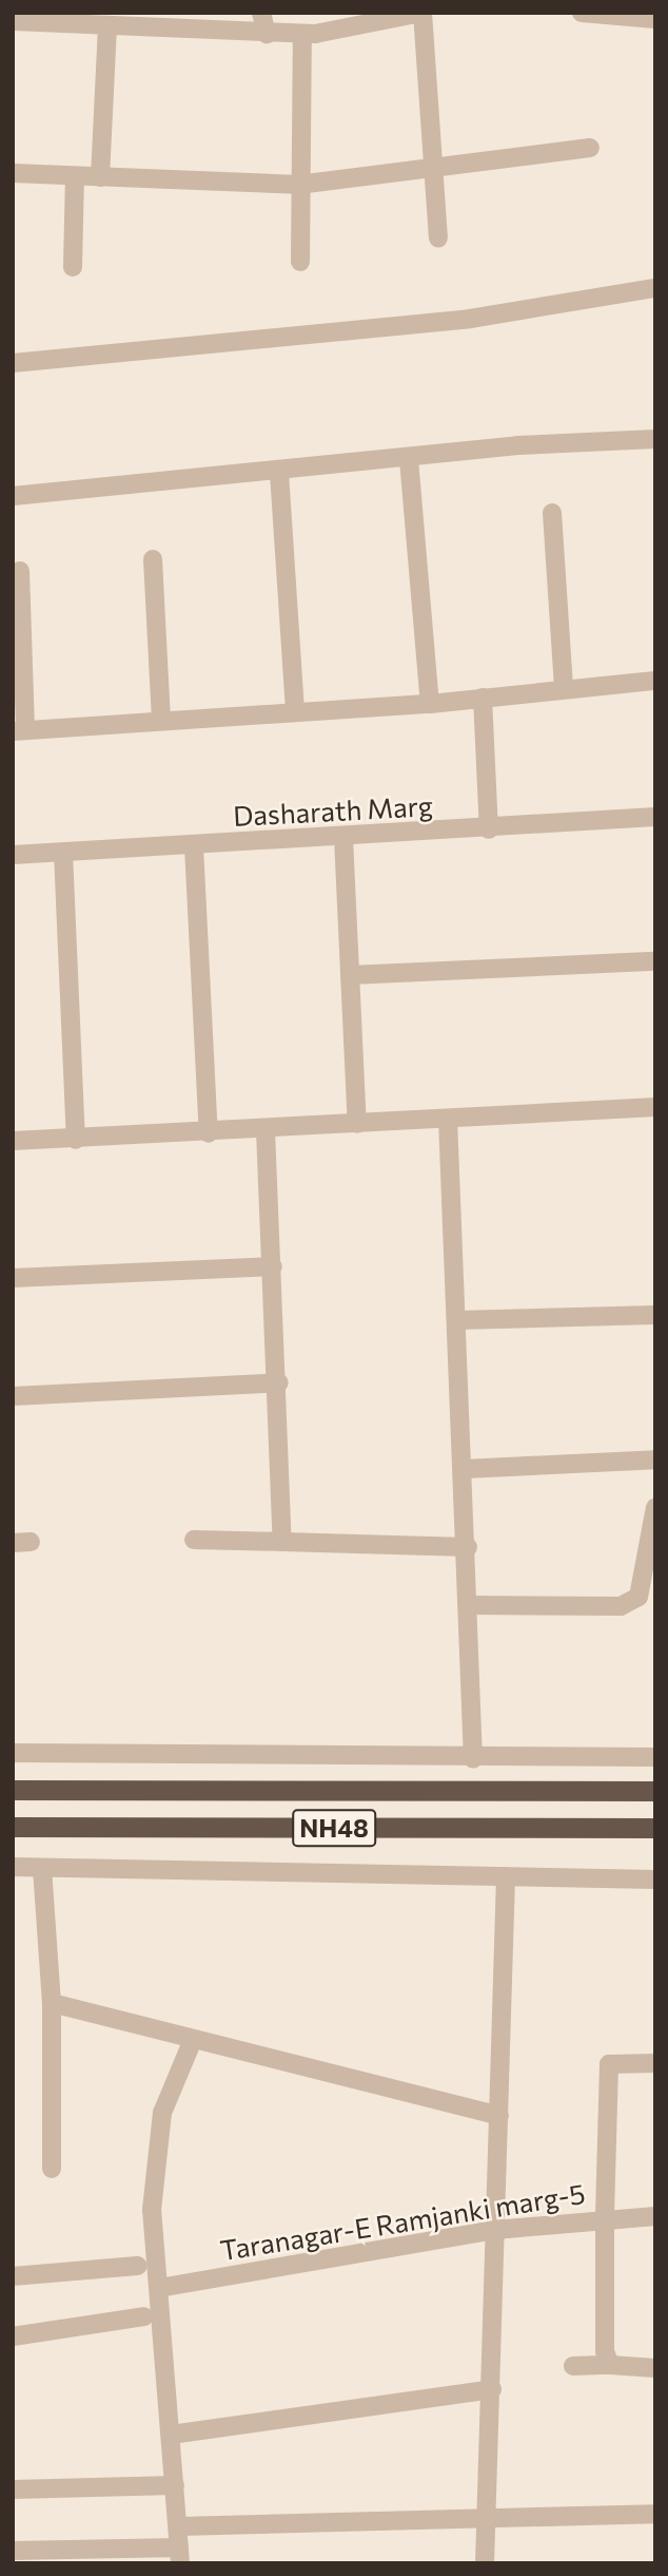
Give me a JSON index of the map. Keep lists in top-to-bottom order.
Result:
{
  "streets": {
    "highway": ["NH48"],
    "street": ["Dasharath Marg", "Taranagar-E Ramjanki marg-5"]
  }
}
